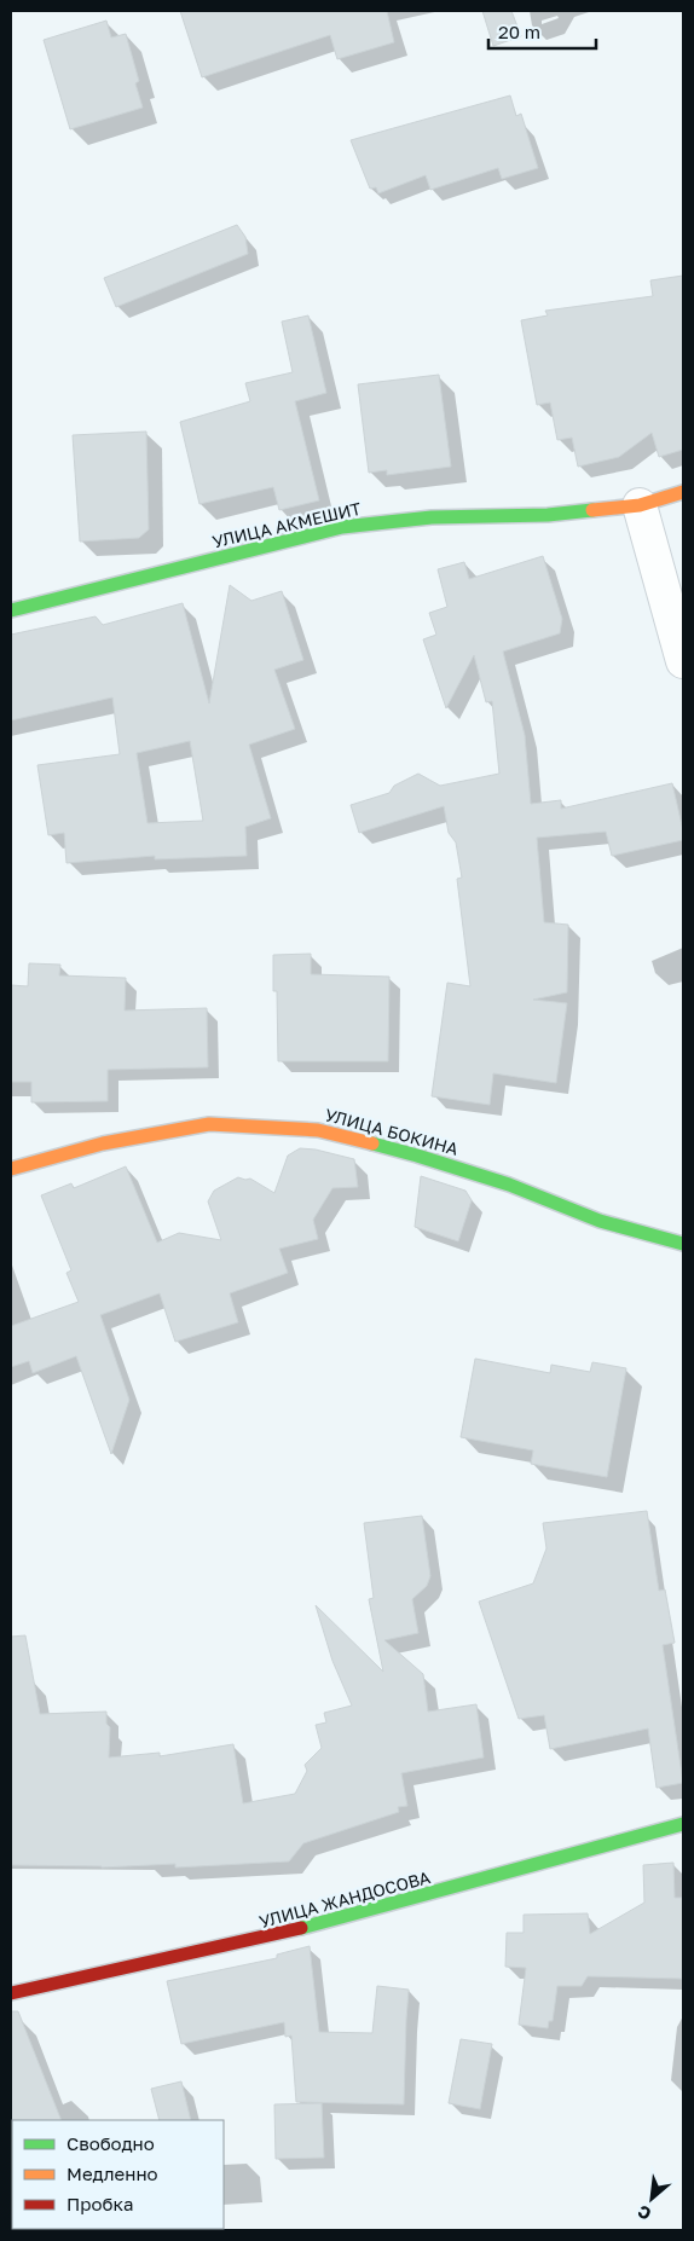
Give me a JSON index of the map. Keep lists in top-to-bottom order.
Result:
{
  "streets": {
    "street": ["УЛИЦА АКМЕШИТ", "УЛИЦА БОКИНА", "УЛИЦА ЖАНДОСОВА"]
  },
  "legend": ["Свободно", "Медленно", "Пробка"],
  "scale_bar": "20 m",
  "north": "bottom left"
}
